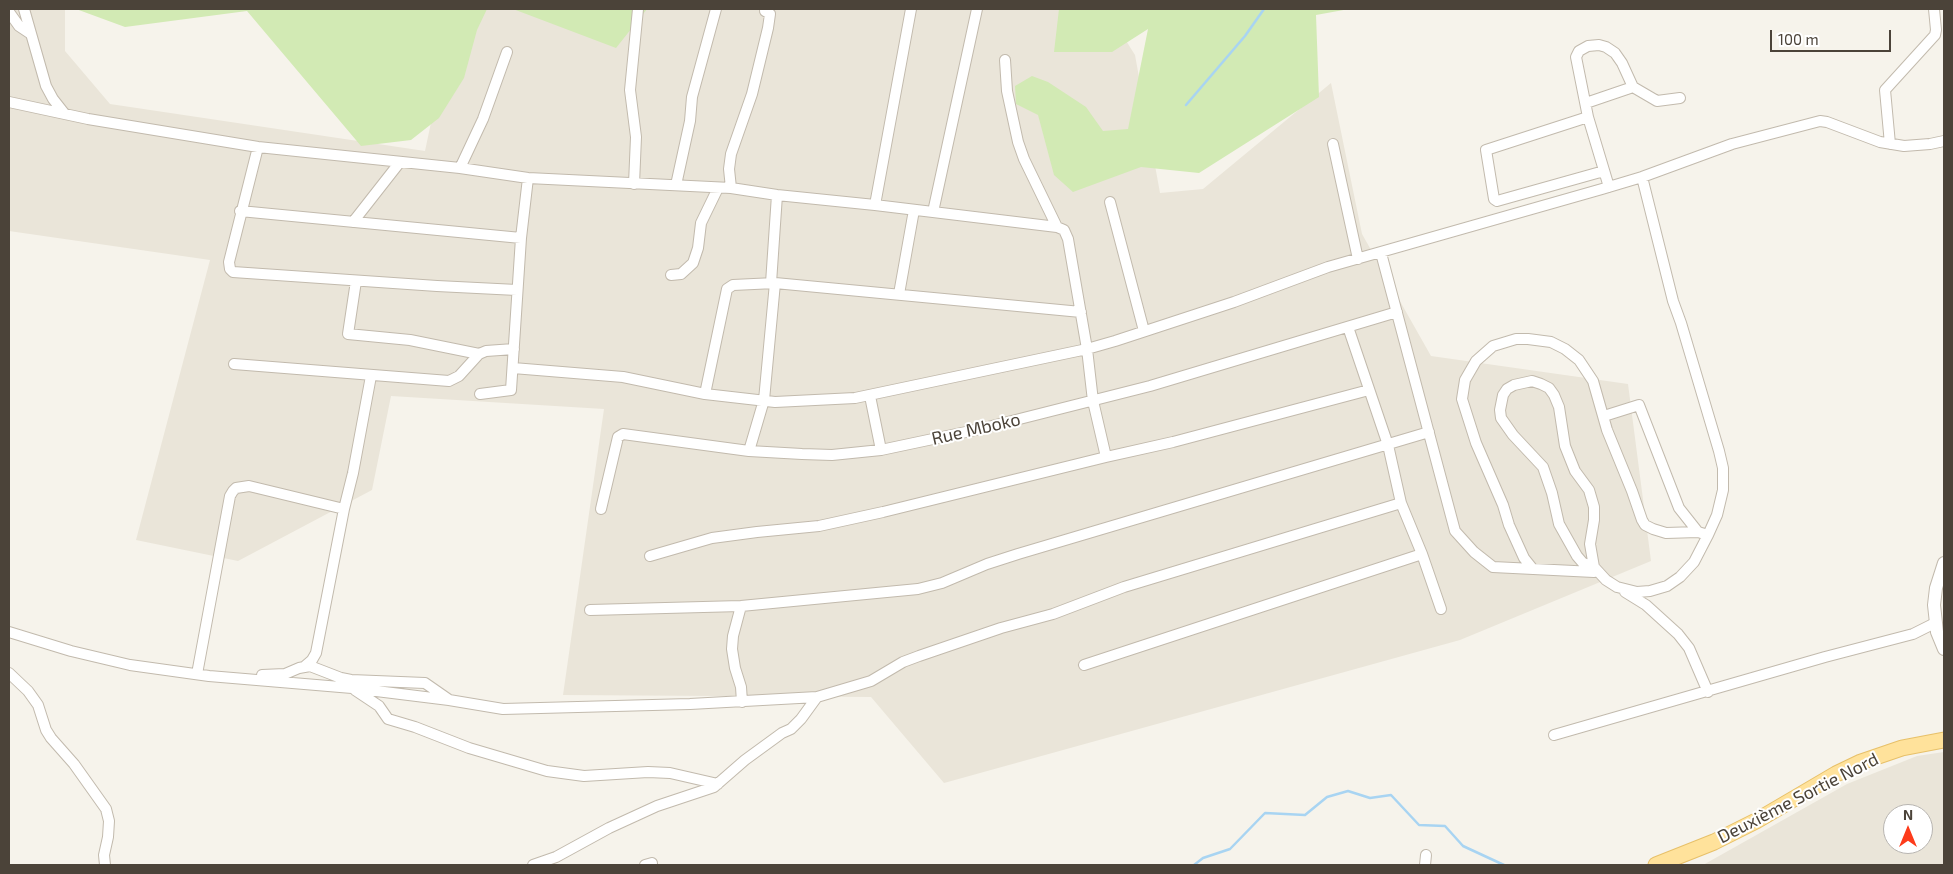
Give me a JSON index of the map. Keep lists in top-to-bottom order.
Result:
{
  "streets": {
    "main road": ["Deuxième Sortie Nord"],
    "street": ["Rue Mboko"]
  },
  "scale_bar": "100 m",
  "north": "top"
}
